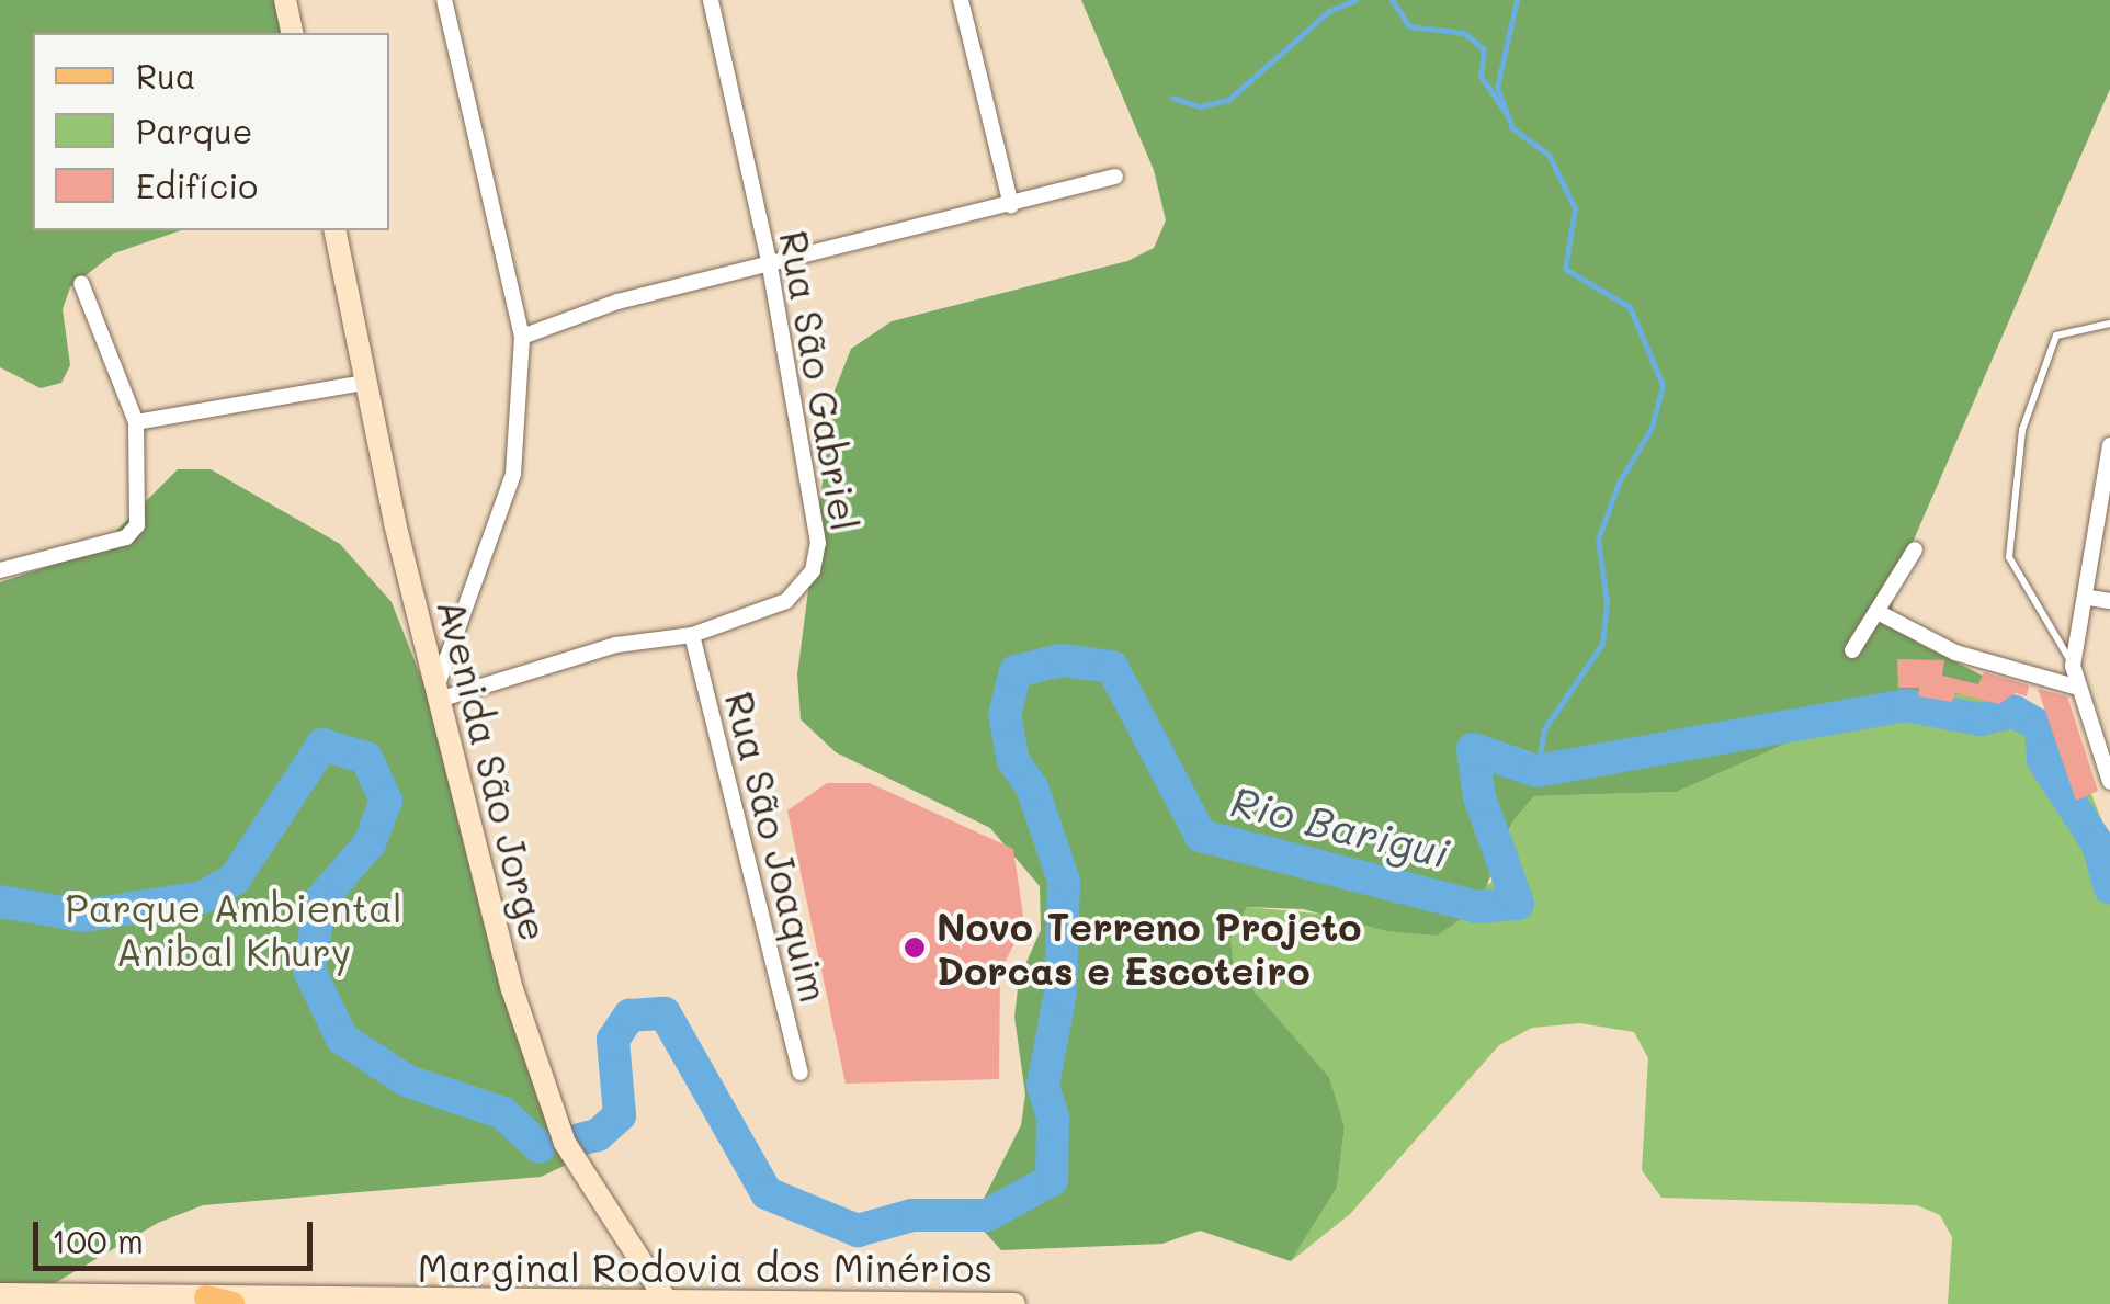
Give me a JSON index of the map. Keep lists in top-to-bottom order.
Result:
{
  "streets": {
    "street": [
      "Rua São Gabriel",
      "Avenida São Jorge",
      "Rua São Joaquim",
      "Marginal Rodovia dos Minérios"
    ]
  },
  "crossings": [
    ["Rua São Gabriel", "Avenida São Jorge"],
    ["Rua São Gabriel", "Rua São Joaquim"],
    ["Avenida São Jorge", "Marginal Rodovia dos Minérios"]
  ],
  "water": ["Rio Barigui"],
  "parks": ["Parque Ambiental Anibal Khury"],
  "places": ["Novo Terreno Projeto Dorcas e Escoteiro"],
  "legend": ["Rua", "Parque", "Edifício"],
  "scale_bar": "100 m"
}
